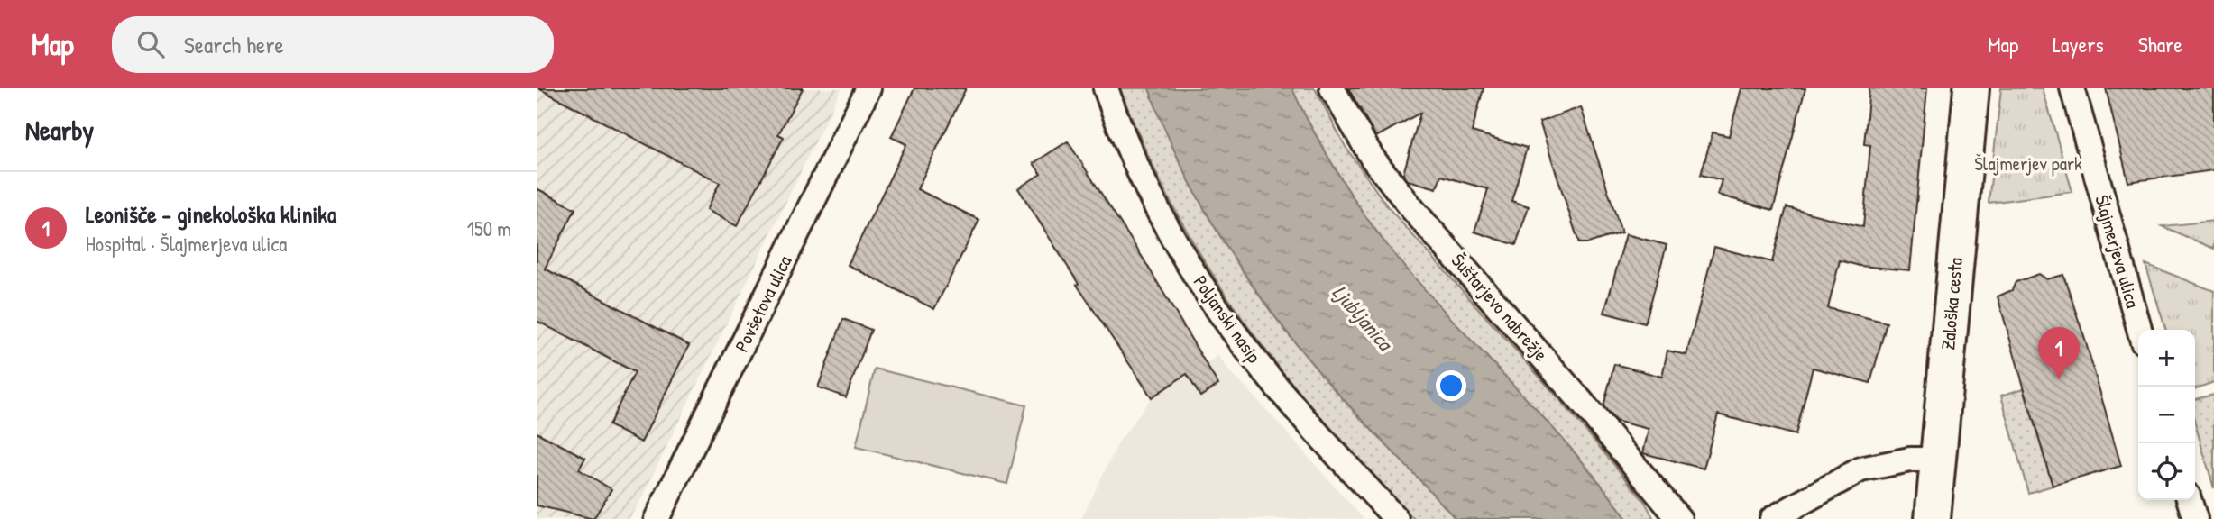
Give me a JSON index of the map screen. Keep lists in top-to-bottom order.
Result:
{
  "streets": {
    "main road": ["Zaloška cesta"],
    "street": [
      "Šlajmerjeva ulica",
      "Povšetova ulica",
      "Šuštarjevo nabrežje",
      "Poljanski nasip"
    ]
  },
  "water": ["Ljubljanica"],
  "parks": ["Šlajmerjev park"],
  "page": {
    "header": "Map",
    "search": "Search here",
    "nav": ["Map", "Layers", "Share"],
    "heading": "Nearby",
    "list": [
      {
        "mark": "1",
        "name": "Leonišče - ginekološka klinika",
        "note": "Hospital · Šlajmerjeva ulica",
        "value": "150 m"
      }
    ],
    "pins": "1",
    "map_buttons": ["+", "−"]
  }
}
